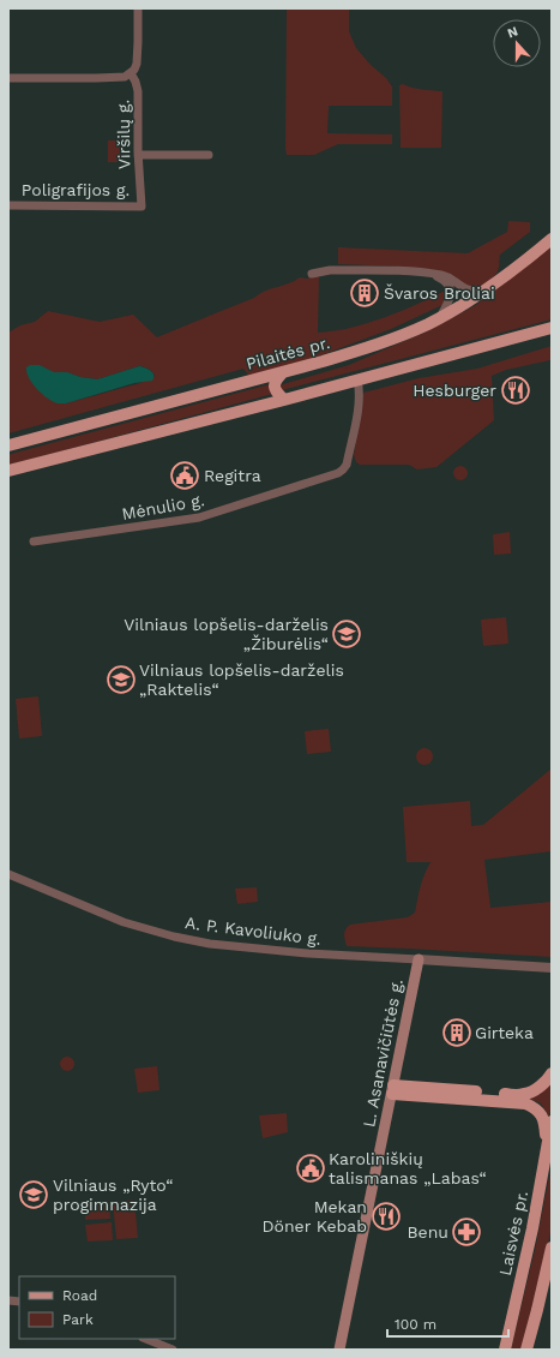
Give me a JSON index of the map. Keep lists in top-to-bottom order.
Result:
{
  "streets": {
    "main road": ["Pilaitės pr.", "L. Asanavičiūtės g.", "Laisvės pr."],
    "street": [
      "Viršilų g.",
      "Poligrafijos g.",
      "Mėnulio g.",
      "A. P. Kavoliuko g."
    ]
  },
  "crossings": [
    ["Viršilų g.", "Poligrafijos g."],
    ["A. P. Kavoliuko g.", "L. Asanavičiūtės g."]
  ],
  "places": {
    "building": ["Švaros Broliai", "Girteka"],
    "restaurant": ["Hesburger", "Mekan Döner Kebab"],
    "public building": ["Regitra", "Karoliniškių talismanas „Labas“"],
    "school or university": ["Vilniaus lopšelis-darželis „Žiburėlis“", "Vilniaus lopšelis-darželis „Raktelis“", "Vilniaus „Ryto“ progimnazija"],
    "pharmacy": ["Benu"]
  },
  "legend": ["Road", "Park"],
  "scale_bar": "100 m",
  "north": "top"
}
